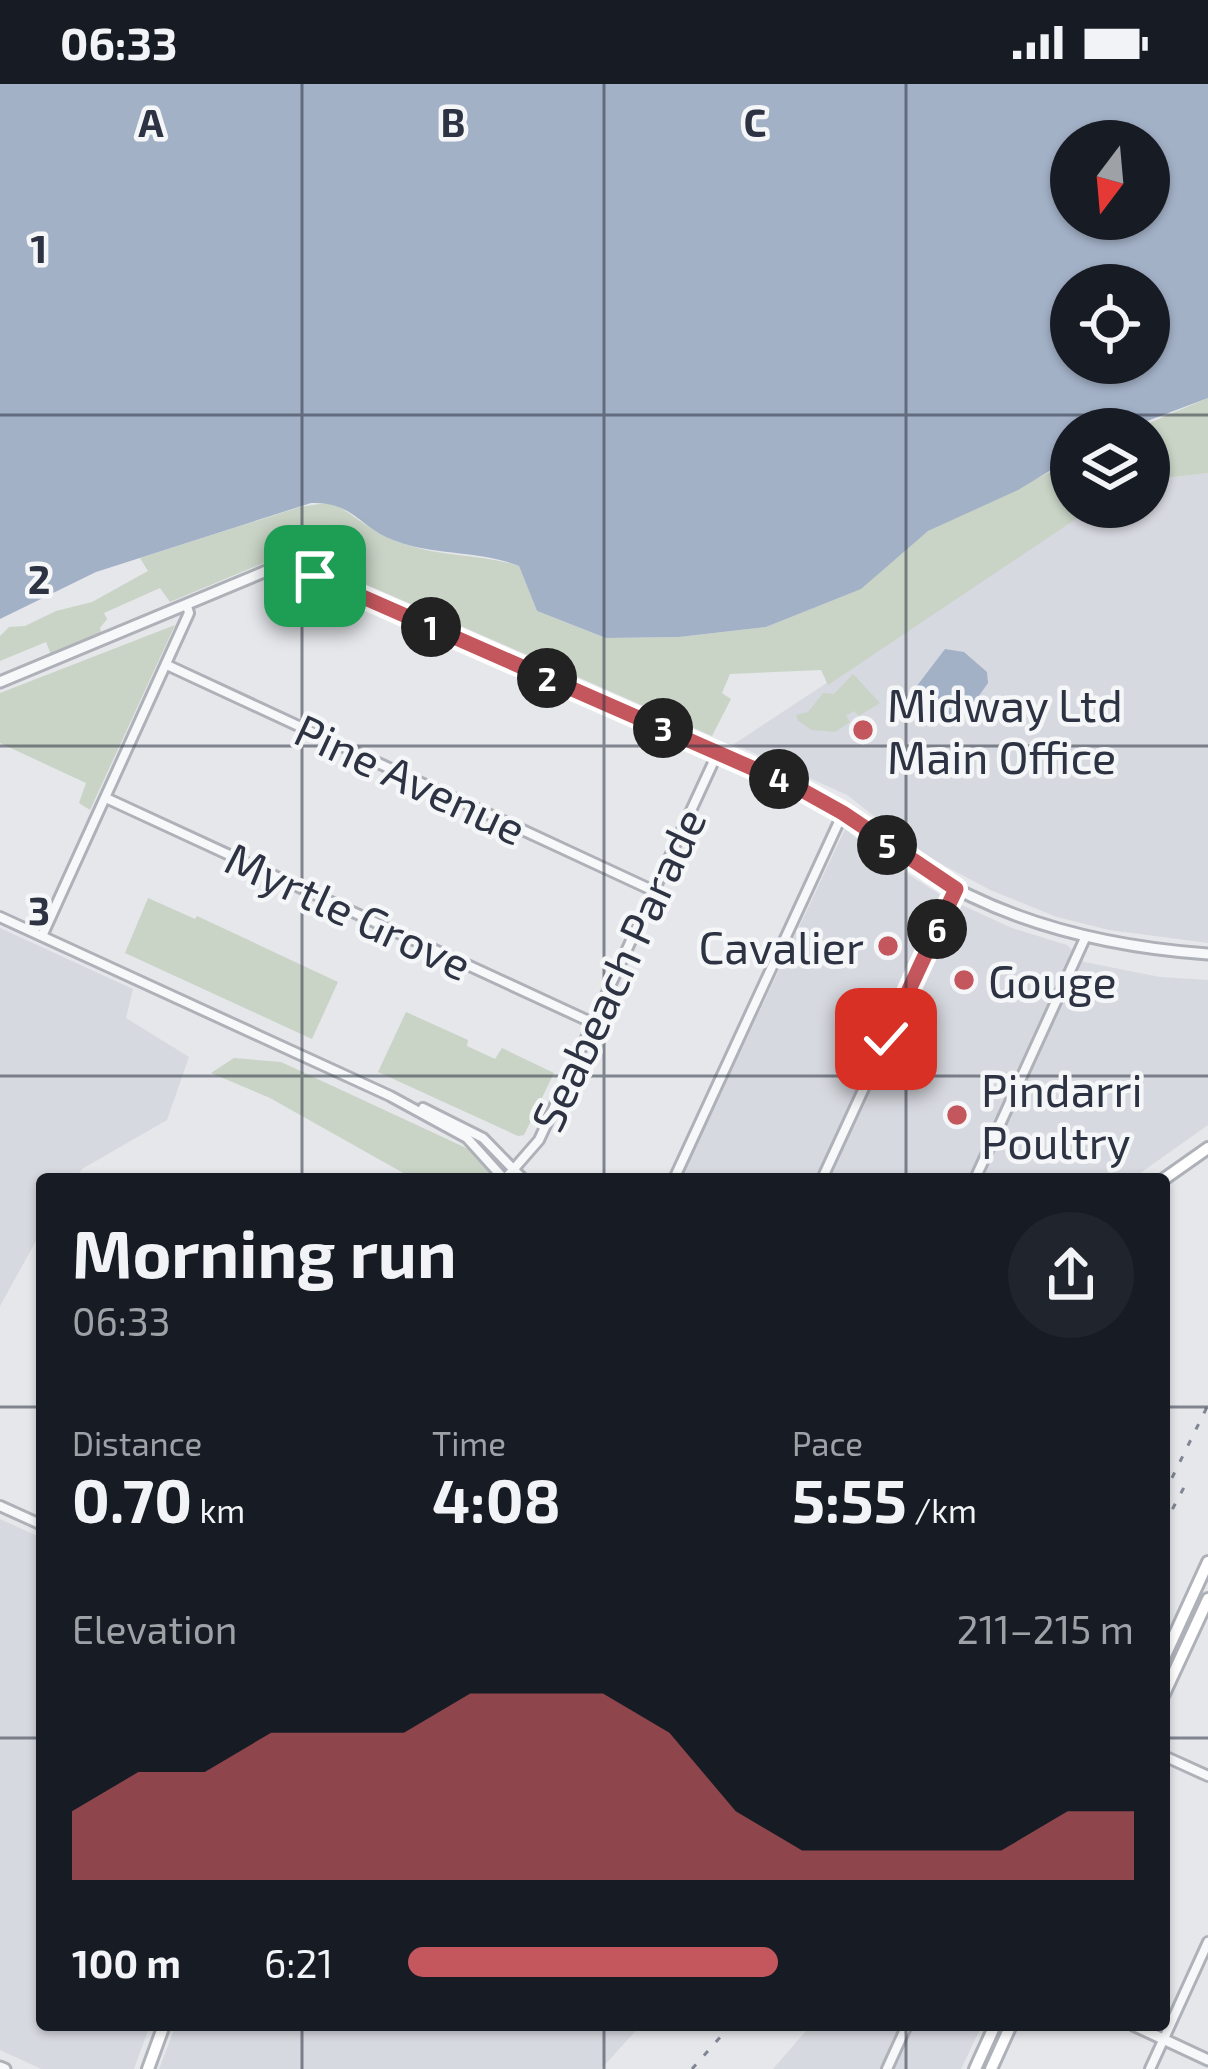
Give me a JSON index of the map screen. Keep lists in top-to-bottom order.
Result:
{
  "streets": {
    "street": ["Pine Avenue", "Myrtle Grove", "Seabeach Parade"]
  },
  "crossings": [
    ["Pine Avenue", "Seabeach Parade"],
    ["Myrtle Grove", "Seabeach Parade"]
  ],
  "places": [
    "Midway Ltd Main Office",
    "Cavalier",
    "Gouge",
    "Pindarri Poultry"
  ],
  "north": "bottom",
  "page": {
    "status": "06:33",
    "pins": [
      "1",
      "2",
      "3",
      "4",
      "5",
      "6"
    ],
    "heading": ["Morning run", "06:33"],
    "stats": [
      ["Distance", "0.70 km"],
      ["Time", "4:08"],
      ["Pace", "5:55 /km"]
    ],
    "chart": ["Elevation", "211–215 m"],
    "list": [
      {
        "name": "100 m",
        "note": "6:21"
      }
    ]
  },
  "grid": {
    "columns": ["A", "B", "C"],
    "rows": ["1", "2", "3"]
  }
}
